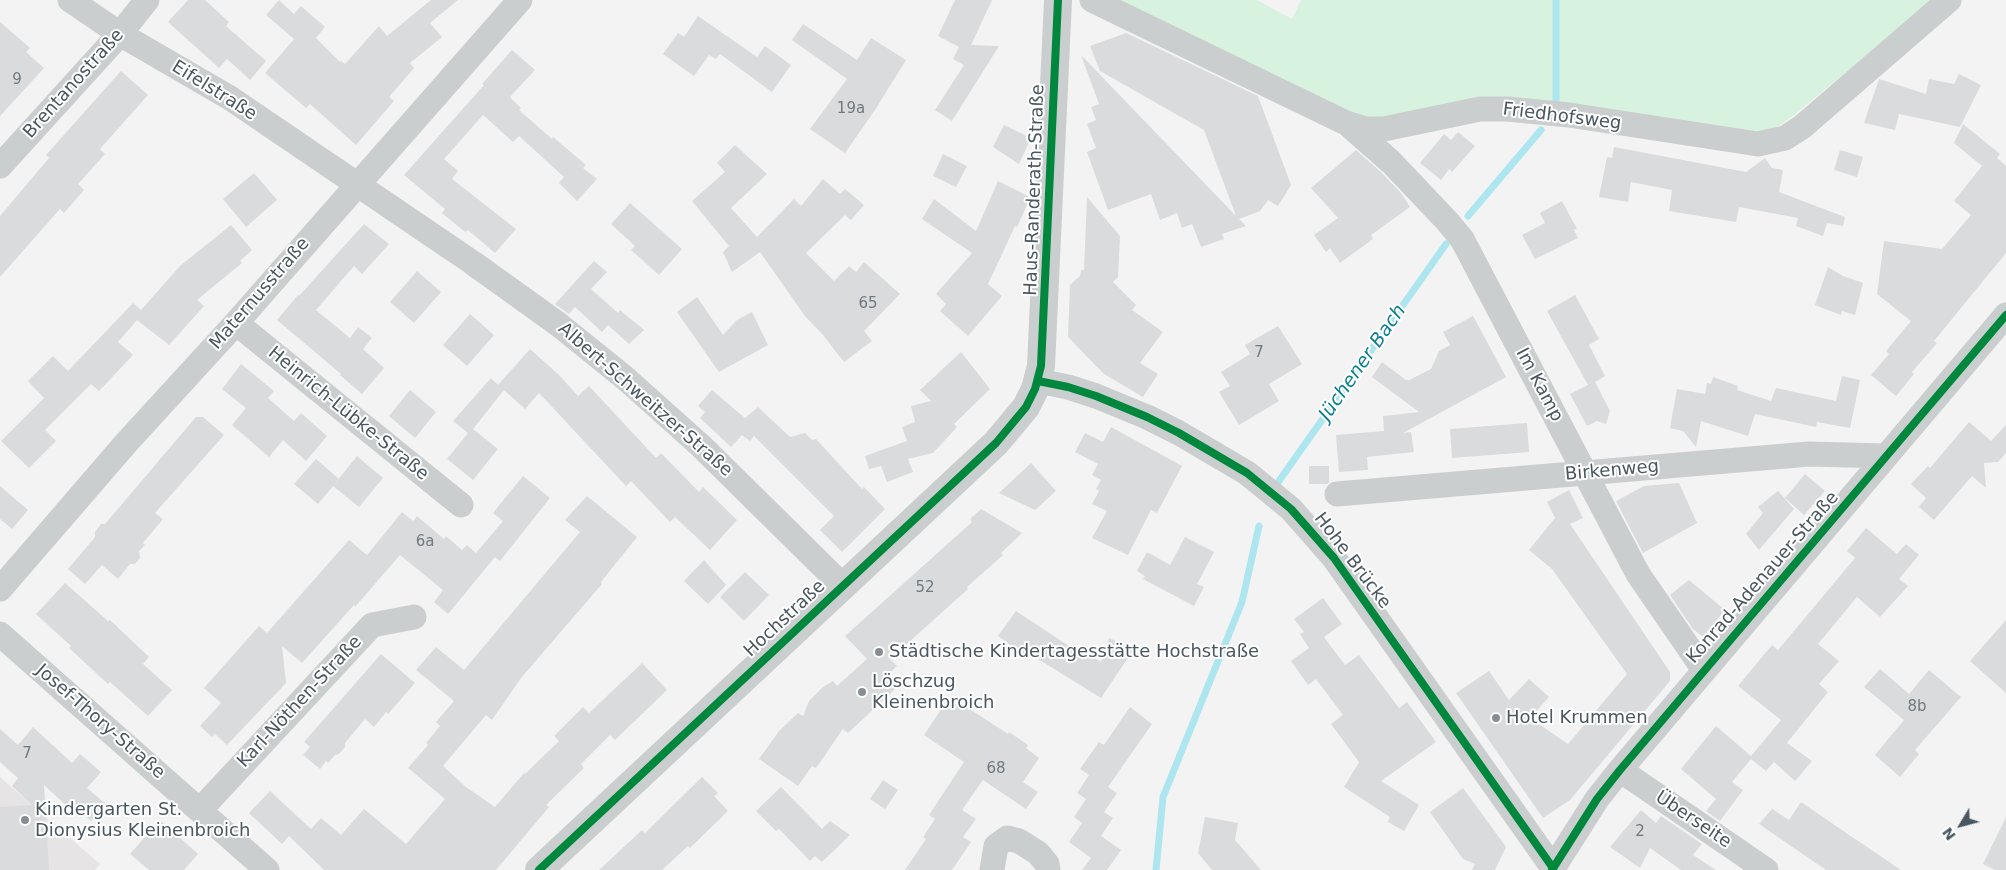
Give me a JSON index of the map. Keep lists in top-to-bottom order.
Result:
{
  "streets": {
    "street": [
      "Brentanostraße",
      "Eifelstraße",
      "Friedhofsweg",
      "Haus-Randerath-Straße",
      "Maternusstraße",
      "Im Kamp",
      "Albert-Schweitzer-Straße",
      "Heinrich-Lübke-Straße",
      "Birkenweg",
      "Hohe Brücke",
      "Konrad-Adenauer-Straße",
      "Hochstraße",
      "Karl-Nöthen-Straße",
      "Josef-Thory-Straße",
      "Überseite"
    ]
  },
  "crossings": [
    ["Brentanostraße", "Eifelstraße"],
    ["Eifelstraße", "Maternusstraße"],
    ["Eifelstraße", "Albert-Schweitzer-Straße"],
    ["Friedhofsweg", "Im Kamp"],
    ["Haus-Randerath-Straße", "Hohe Brücke"],
    ["Haus-Randerath-Straße", "Hochstraße"],
    ["Maternusstraße", "Albert-Schweitzer-Straße"],
    ["Maternusstraße", "Heinrich-Lübke-Straße"],
    ["Im Kamp", "Birkenweg"],
    ["Im Kamp", "Konrad-Adenauer-Straße"],
    ["Albert-Schweitzer-Straße", "Hochstraße"],
    ["Birkenweg", "Konrad-Adenauer-Straße"],
    ["Hohe Brücke", "Konrad-Adenauer-Straße"],
    ["Hohe Brücke", "Hochstraße"],
    ["Konrad-Adenauer-Straße", "Überseite"],
    ["Karl-Nöthen-Straße", "Josef-Thory-Straße"]
  ],
  "water": ["Jüchener Bach"],
  "places": [
    "Städtische Kindertagesstätte Hochstraße",
    "Löschzug Kleinenbroich",
    "Hotel Krummen",
    "Kindergarten St. Dionysius Kleinenbroich"
  ],
  "house_numbers": [
    "9",
    "19a",
    "65",
    "7",
    "6a",
    "52",
    "8b",
    "7",
    "68",
    "2"
  ],
  "north": "bottom left"
}
